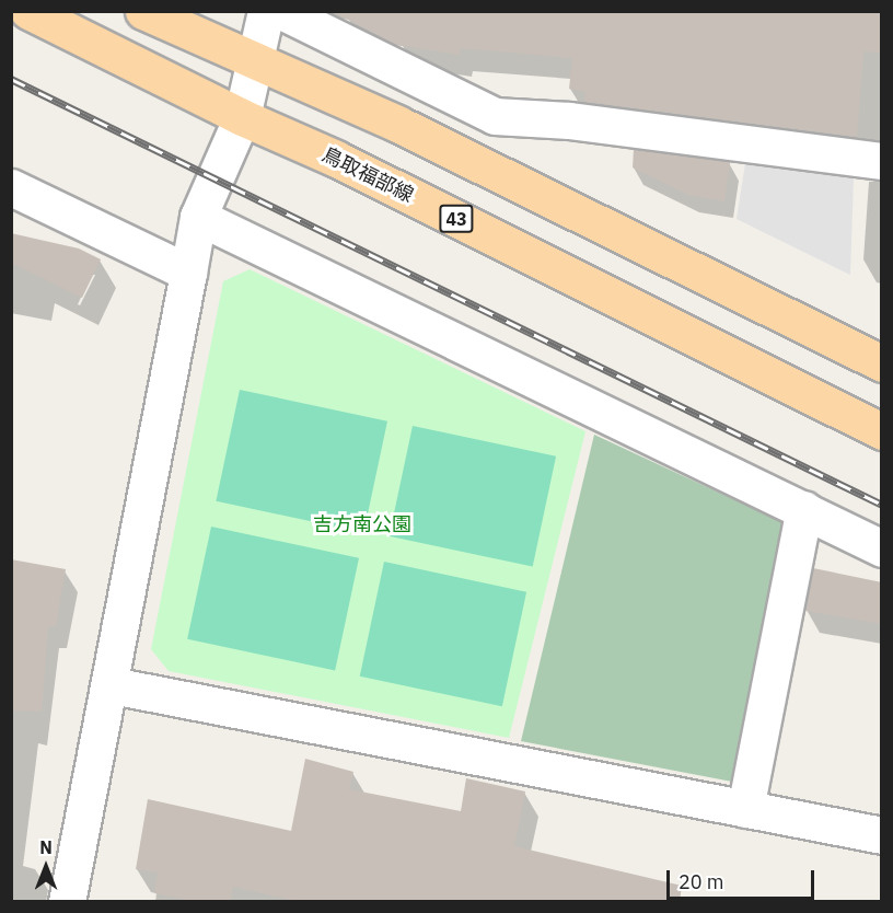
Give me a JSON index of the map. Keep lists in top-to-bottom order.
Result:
{
  "streets": {
    "main road": ["鳥取福部線", "43"]
  },
  "parks": ["吉方南公園"],
  "scale_bar": "20 m",
  "north": "top"
}
